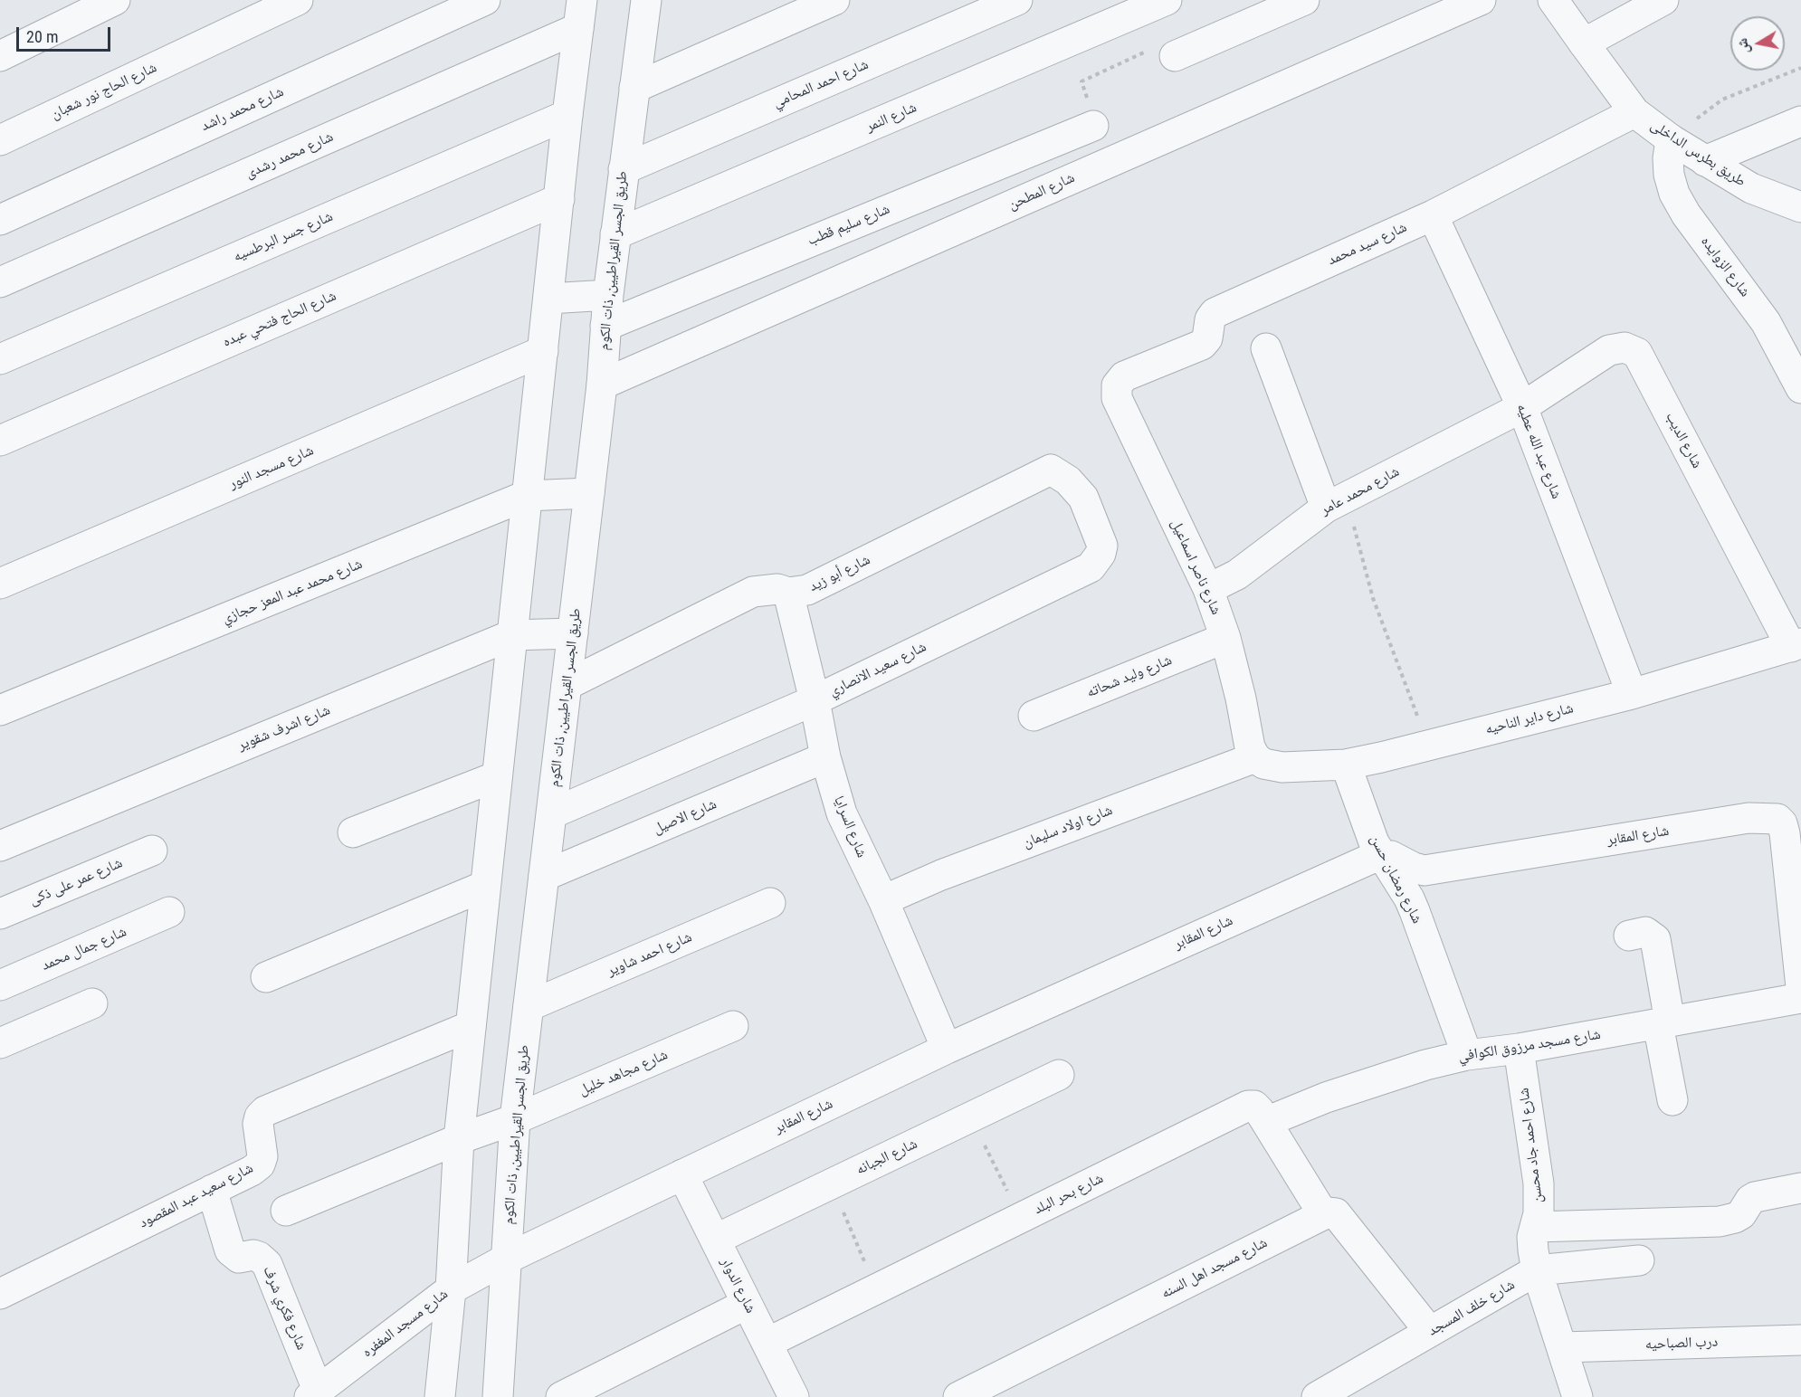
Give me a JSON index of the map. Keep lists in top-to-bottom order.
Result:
{
  "streets": {
    "street": [
      "شارع احمد المحامي",
      "شارع الحاج نور شعبان",
      "شارع محمد راشد",
      "شارع النمر",
      "طريق بطرس الداخلى",
      "شارع محمد رشدى",
      "شارع المطحن",
      "شارع سليم قطب",
      "شارع جسر البرطسيه",
      "شارع سيد محمد",
      "طريق الجسر القيراطيين, ذات الكوم",
      "شارع الزوايده",
      "شارع الحاج فتحي عبده",
      "شارع الديب",
      "شارع عبد الله عطيه",
      "شارع مسجد النور",
      "شارع محمد عامر",
      "شارع ناصر اسماعيل",
      "شارع أبو زيد",
      "شارع محمد عبد المعز حجازي",
      "شارع سعيد الانصاري",
      "شارع وليد شحاته",
      "شارع داير الناحيه",
      "شارع اشرف شقوير",
      "شارع الاصيل",
      "شارع السرايا",
      "شارع اولاد سليمان",
      "شارع المقابر",
      "شارع رمضان حسن",
      "شارع عمر على ذكى",
      "شارع جمال محمد",
      "شارع احمد شاوير",
      "شارع مسجد مرزوق الكوافي",
      "شارع مجاهد خليل",
      "شارع احمد جاد محسن",
      "شارع الجبانه",
      "شارع بحر البلد",
      "شارع سعيد عبد المقصود",
      "شارع مسجد اهل السنه",
      "شارع الدوار",
      "شارع فكري شرف",
      "شارع خلف المسجد",
      "شارع مسجد المغفره",
      "درب الصباحيه"
    ]
  },
  "crossings": [
    ["شارع احمد المحامي", "طريق الجسر القيراطيين, ذات الكوم"],
    ["شارع النمر", "طريق الجسر القيراطيين, ذات الكوم"],
    ["طريق بطرس الداخلى", "شارع سيد محمد"],
    ["طريق بطرس الداخلى", "شارع الزوايده"],
    ["شارع المطحن", "طريق الجسر القيراطيين, ذات الكوم"],
    ["شارع سليم قطب", "طريق الجسر القيراطيين, ذات الكوم"],
    ["شارع سيد محمد", "شارع عبد الله عطيه"],
    ["شارع سيد محمد", "شارع ناصر اسماعيل"],
    ["طريق الجسر القيراطيين, ذات الكوم", "شارع أبو زيد"],
    ["طريق الجسر القيراطيين, ذات الكوم", "شارع محمد عبد المعز حجازي"],
    ["طريق الجسر القيراطيين, ذات الكوم", "شارع سعيد الانصاري"],
    ["طريق الجسر القيراطيين, ذات الكوم", "شارع اشرف شقوير"],
    ["طريق الجسر القيراطيين, ذات الكوم", "شارع الاصيل"],
    ["طريق الجسر القيراطيين, ذات الكوم", "شارع المقابر"],
    ["طريق الجسر القيراطيين, ذات الكوم", "شارع احمد شاوير"],
    ["طريق الجسر القيراطيين, ذات الكوم", "شارع مجاهد خليل"],
    ["طريق الجسر القيراطيين, ذات الكوم", "شارع مسجد المغفره"],
    ["شارع الديب", "شارع عبد الله عطيه"],
    ["شارع الديب", "شارع محمد عامر"],
    ["شارع الديب", "شارع داير الناحيه"],
    ["شارع عبد الله عطيه", "شارع محمد عامر"],
    ["شارع عبد الله عطيه", "شارع داير الناحيه"],
    ["شارع محمد عامر", "شارع ناصر اسماعيل"],
    ["شارع ناصر اسماعيل", "شارع وليد شحاته"],
    ["شارع ناصر اسماعيل", "شارع داير الناحيه"],
    ["شارع ناصر اسماعيل", "شارع اولاد سليمان"],
    ["شارع أبو زيد", "شارع سعيد الانصاري"],
    ["شارع أبو زيد", "شارع السرايا"],
    ["شارع سعيد الانصاري", "شارع السرايا"],
    ["شارع داير الناحيه", "شارع اولاد سليمان"],
    ["شارع داير الناحيه", "شارع رمضان حسن"],
    ["شارع الاصيل", "شارع السرايا"],
    ["شارع السرايا", "شارع اولاد سليمان"],
    ["شارع السرايا", "شارع المقابر"],
    ["شارع المقابر", "شارع رمضان حسن"],
    ["شارع المقابر", "شارع الدوار"],
    ["شارع المقابر", "شارع مسجد المغفره"],
    ["شارع رمضان حسن", "شارع مسجد مرزوق الكوافي"],
    ["شارع مسجد مرزوق الكوافي", "شارع احمد جاد محسن"],
    ["شارع مسجد مرزوق الكوافي", "شارع بحر البلد"],
    ["شارع احمد جاد محسن", "شارع خلف المسجد"],
    ["شارع احمد جاد محسن", "درب الصباحيه"],
    ["شارع الجبانه", "شارع الدوار"],
    ["شارع بحر البلد", "شارع مسجد اهل السنه"],
    ["شارع بحر البلد", "شارع الدوار"],
    ["شارع سعيد عبد المقصود", "شارع فكري شرف"],
    ["شارع فكري شرف", "شارع مسجد المغفره"]
  ],
  "scale_bar": "20 m",
  "north": "left"
}
